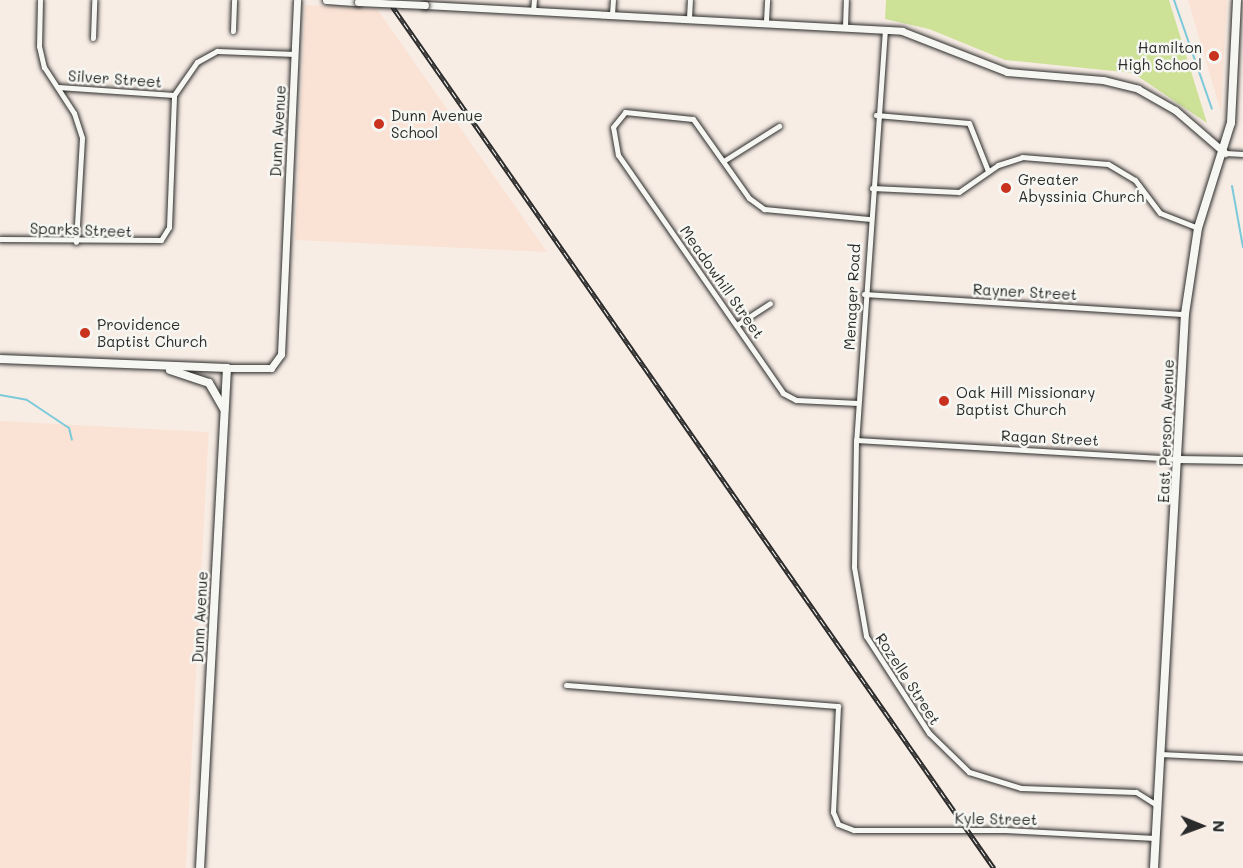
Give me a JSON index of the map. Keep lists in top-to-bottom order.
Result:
{
  "streets": {
    "main road": ["Dunn Avenue", "East Person Avenue"],
    "street": [
      "Silver Street",
      "Sparks Street",
      "Meadowhill Street",
      "Rayner Street",
      "Menager Road",
      "Ragan Street",
      "Rozelle Street",
      "Kyle Street"
    ]
  },
  "crossings": [
    ["Silver Street", "Dunn Avenue"],
    ["Silver Street", "Sparks Street"],
    ["Meadowhill Street", "Menager Road"],
    ["Rayner Street", "Menager Road"],
    ["Rayner Street", "East Person Avenue"],
    ["Menager Road", "Ragan Street"],
    ["Menager Road", "Rozelle Street"],
    ["East Person Avenue", "Ragan Street"],
    ["East Person Avenue", "Rozelle Street"],
    ["East Person Avenue", "Kyle Street"]
  ],
  "places": [
    "Hamilton High School",
    "Dunn Avenue School",
    "Greater Abyssinia Church",
    "Providence Baptist Church",
    "Oak Hill Missionary Baptist Church"
  ],
  "north": "right"
}
